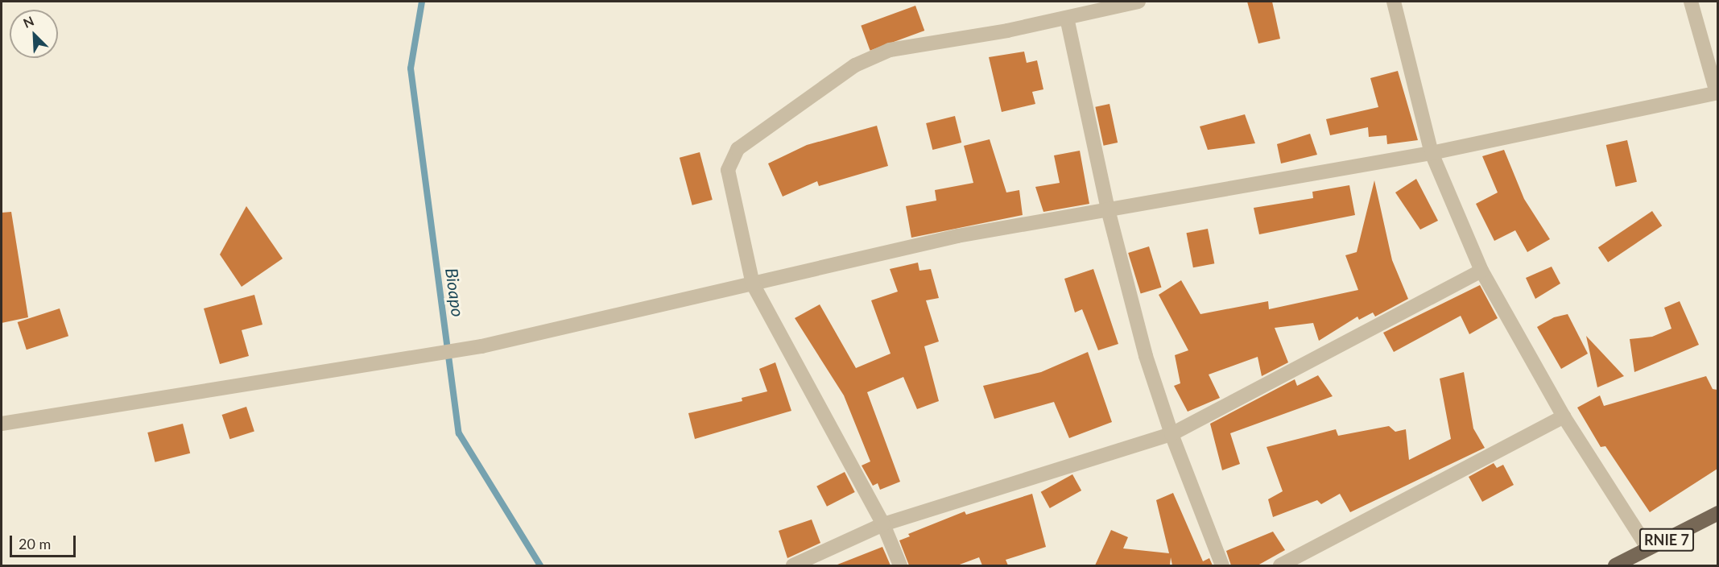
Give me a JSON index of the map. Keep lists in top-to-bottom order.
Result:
{
  "streets": {
    "main road": ["RNIE 7"]
  },
  "water": ["Bioapo"],
  "scale_bar": "20 m",
  "north": "top left"
}
